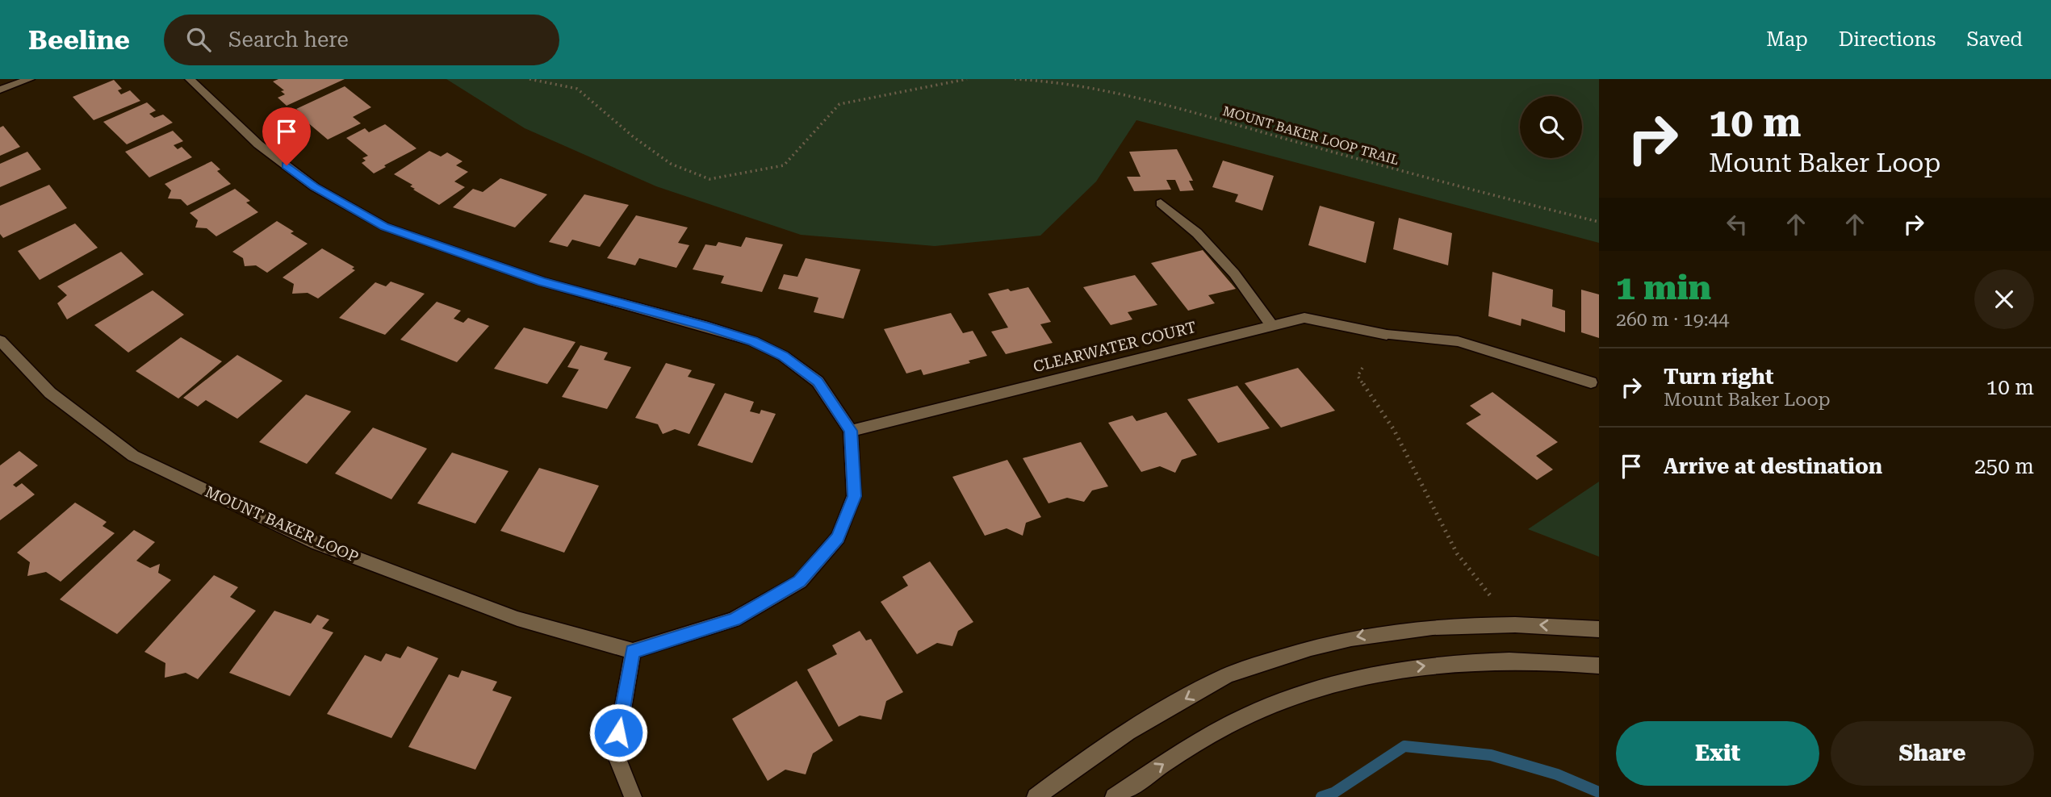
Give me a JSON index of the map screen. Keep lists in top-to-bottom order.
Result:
{
  "streets": {
    "street": ["CLEARWATER COURT", "MOUNT BAKER LOOP"],
    "path": ["MOUNT BAKER LOOP TRAIL"]
  },
  "page": {
    "header": "Beeline",
    "search": "Search here",
    "nav": ["Map", "Directions", "Saved"],
    "turn": ["10 m", "Mount Baker Loop"],
    "heading": ["1 min", "260 m · 19:44"],
    "list": [
      {
        "name": "Turn right",
        "note": "Mount Baker Loop",
        "value": "10 m"
      },
      {
        "name": "Arrive at destination",
        "value": "250 m"
      }
    ],
    "buttons": ["Exit", "Share"]
  }
}
